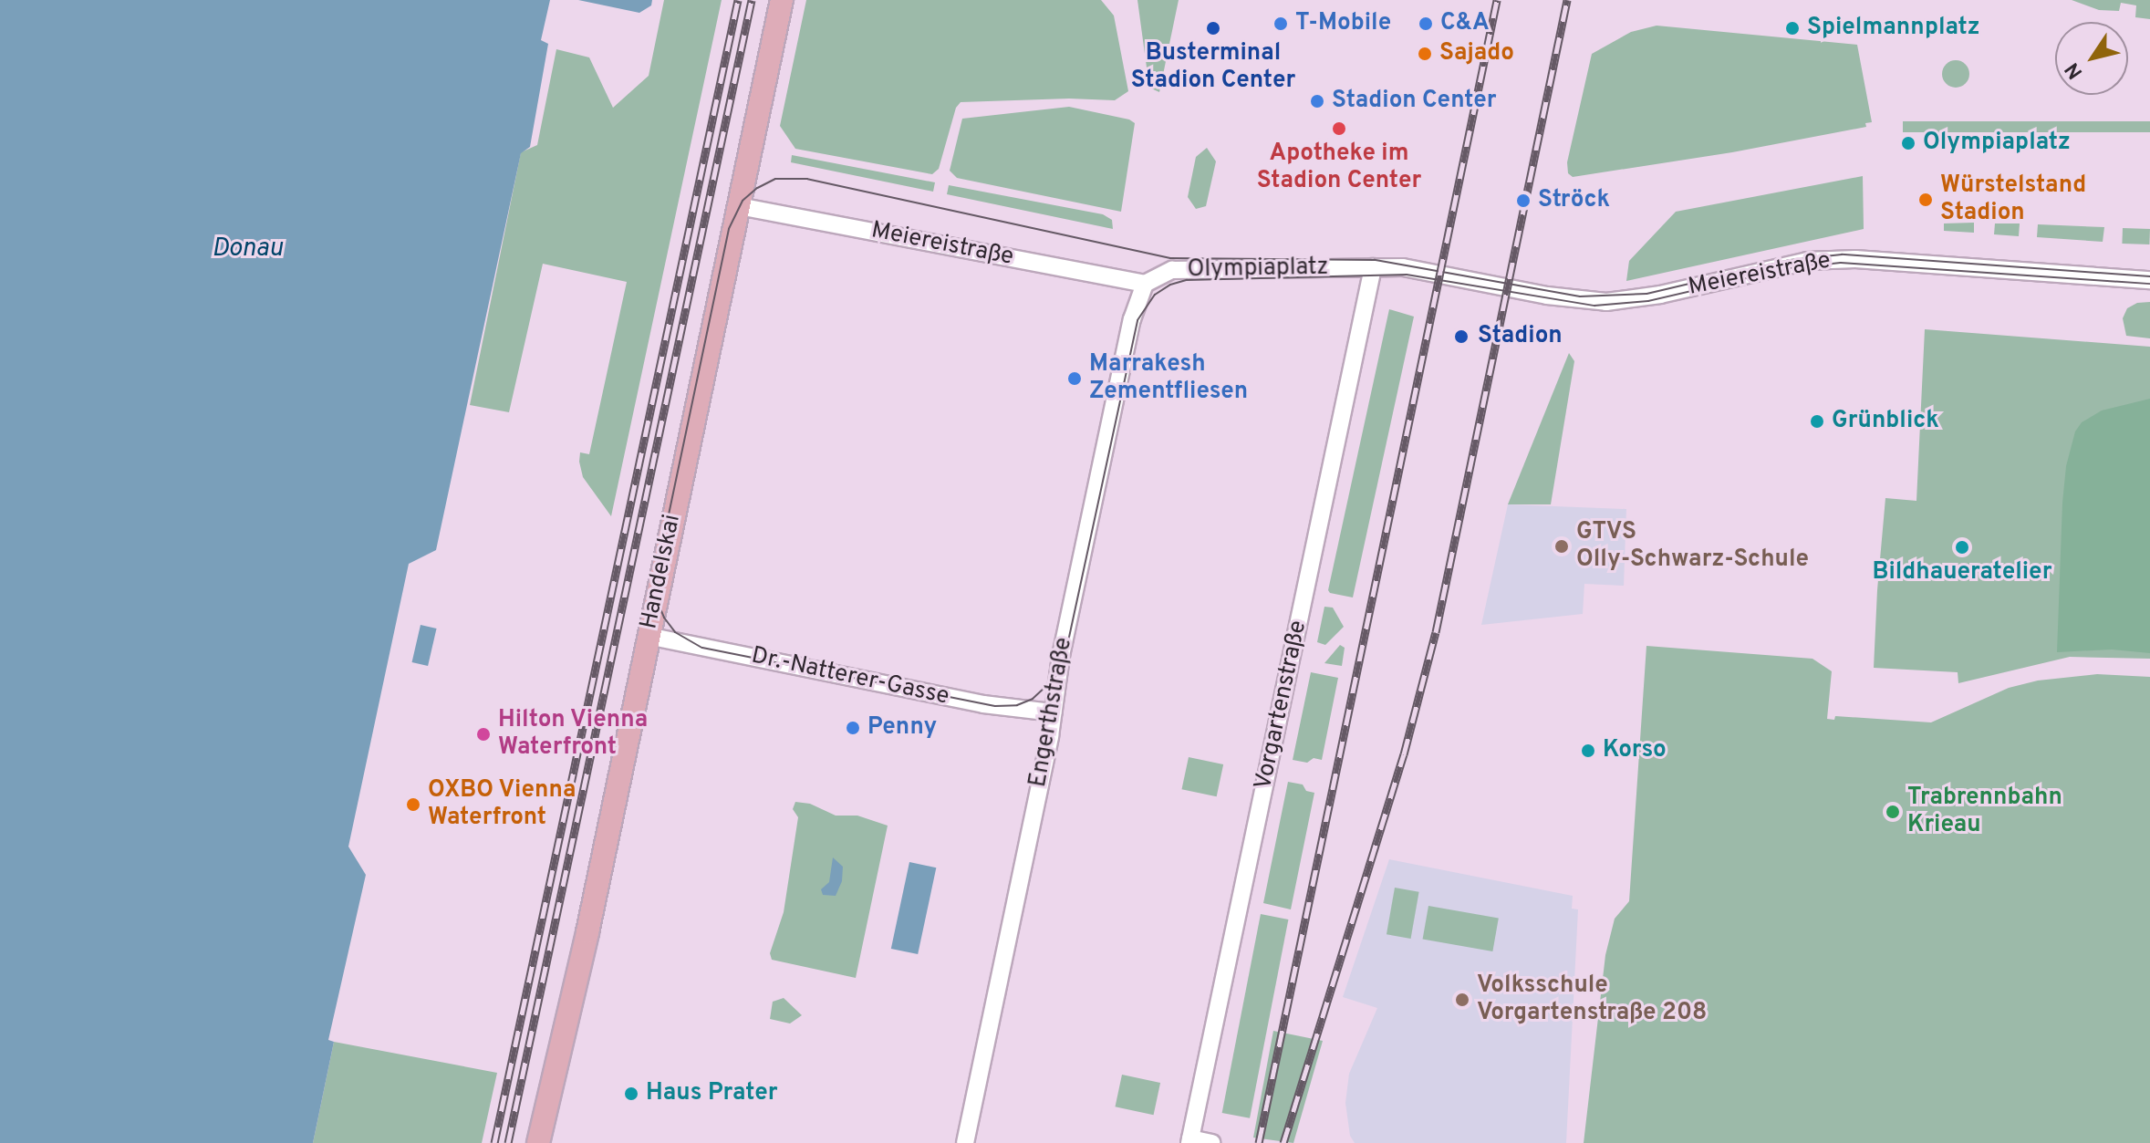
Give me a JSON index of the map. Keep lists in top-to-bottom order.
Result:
{
  "streets": {
    "main road": ["Handelskai"],
    "street": [
      "Meiereistraße",
      "Olympiaplatz",
      "Dr.-Natterer-Gasse",
      "Vorgartenstraße",
      "Engerthstraße"
    ]
  },
  "crossings": [
    ["Meiereistraße", "Olympiaplatz"],
    ["Meiereistraße", "Handelskai"],
    ["Meiereistraße", "Vorgartenstraße"],
    ["Meiereistraße", "Engerthstraße"],
    ["Olympiaplatz", "Vorgartenstraße"],
    ["Olympiaplatz", "Engerthstraße"],
    ["Handelskai", "Dr.-Natterer-Gasse"],
    ["Dr.-Natterer-Gasse", "Engerthstraße"]
  ],
  "water": ["Donau"],
  "places": [
    "T-Mobile",
    "C&A",
    "Busterminal Stadion Center",
    "Spielmannplatz",
    "Sajado",
    "Stadion Center",
    "Apotheke im Stadion Center",
    "Olympiaplatz",
    "Würstelstand Stadion",
    "Ströck",
    "Stadion",
    "Marrakesh Zementfliesen",
    "Grünblick",
    "GTVS Olly-Schwarz-Schule",
    "Bildhaueratelier",
    "Penny",
    "Hilton Vienna Waterfront",
    "Korso",
    "OXBO Vienna Waterfront",
    "Trabrennbahn Krieau",
    "Volksschule Vorgartenstraße 208",
    "Haus Prater"
  ],
  "north": "bottom left"
}
